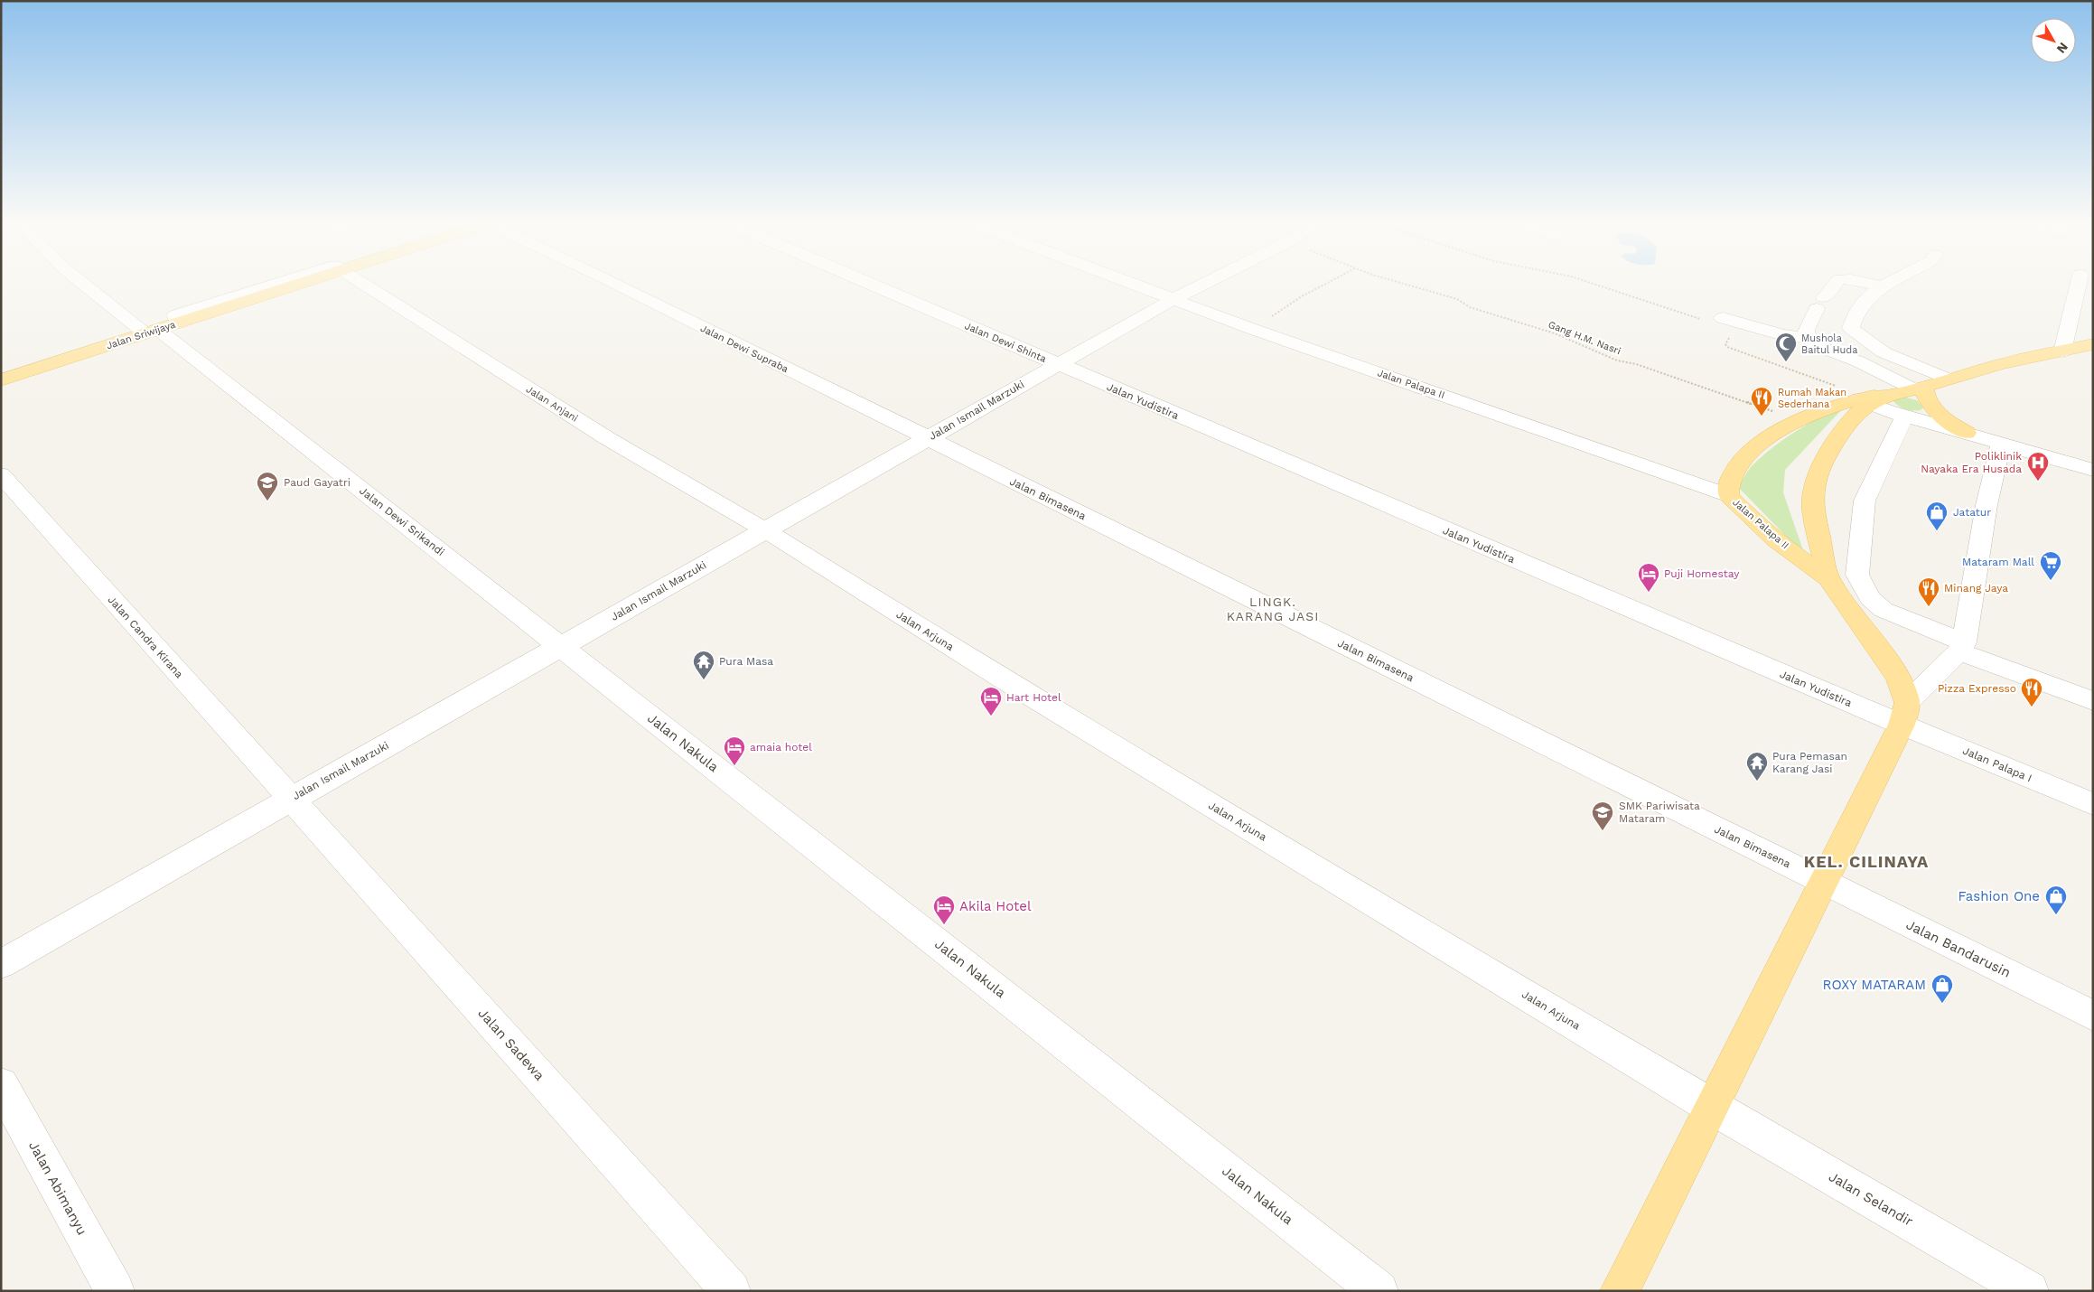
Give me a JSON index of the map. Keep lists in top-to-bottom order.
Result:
{
  "streets": {
    "main road": ["Jalan Sriwijaya", "Jalan Palapa II"],
    "street": [
      "Jalan Dewi Shinta",
      "Jalan Dewi Supraba",
      "Jalan Yudistira",
      "Jalan Anjani",
      "Jalan Ismail Marzuki",
      "Jalan Bimasena",
      "Jalan Dewi Srikandi",
      "Jalan Arjuna",
      "Jalan Candra Kirana",
      "Jalan Nakula",
      "Jalan Palapa I",
      "Jalan Bandarusin",
      "Jalan Sadewa",
      "Jalan Abimanyu",
      "Jalan Selandir"
    ],
    "path": ["Gang H.M. Nasri"]
  },
  "crossings": [
    ["Jalan Sriwijaya", "Jalan Dewi Srikandi"],
    ["Jalan Dewi Shinta", "Jalan Yudistira"],
    ["Jalan Dewi Shinta", "Jalan Ismail Marzuki"],
    ["Jalan Dewi Supraba", "Jalan Ismail Marzuki"],
    ["Jalan Dewi Supraba", "Jalan Bimasena"],
    ["Jalan Palapa II", "Jalan Ismail Marzuki"],
    ["Jalan Yudistira", "Jalan Ismail Marzuki"],
    ["Jalan Yudistira", "Jalan Palapa I"],
    ["Jalan Anjani", "Jalan Ismail Marzuki"],
    ["Jalan Anjani", "Jalan Arjuna"],
    ["Jalan Ismail Marzuki", "Jalan Bimasena"],
    ["Jalan Ismail Marzuki", "Jalan Dewi Srikandi"],
    ["Jalan Ismail Marzuki", "Jalan Arjuna"],
    ["Jalan Ismail Marzuki", "Jalan Candra Kirana"],
    ["Jalan Ismail Marzuki", "Jalan Nakula"],
    ["Jalan Ismail Marzuki", "Jalan Sadewa"],
    ["Jalan Bimasena", "Jalan Bandarusin"],
    ["Jalan Dewi Srikandi", "Jalan Nakula"],
    ["Jalan Arjuna", "Jalan Selandir"],
    ["Jalan Candra Kirana", "Jalan Sadewa"]
  ],
  "districts": ["LINGK. KARANG JASI", "KEL. CILINAYA"],
  "places": {
    "mosque": ["Mushola Baitul Huda"],
    "restaurant": ["Rumah Makan Sederhana", "Minang Jaya", "Pizza Expresso"],
    "hospital": ["Poliklinik Nayaka Era Husada"],
    "school or university": ["Paud Gayatri", "SMK Pariwisata Mataram"],
    "shop": ["Jatatur", "Fashion One", "ROXY MATARAM"],
    "supermarket": ["Mataram Mall"],
    "hotel": [
      "Puji Homestay",
      "Hart Hotel",
      "amaia hotel",
      "Akila Hotel"
    ],
    "temple": ["Pura Masa", "Pura Pemasan Karang Jasi"]
  },
  "north": "bottom right"
}
